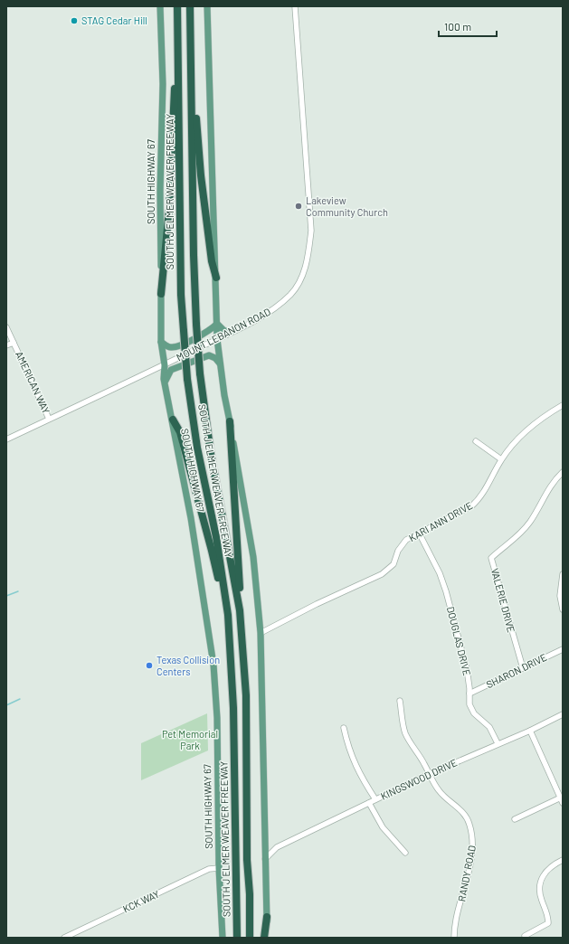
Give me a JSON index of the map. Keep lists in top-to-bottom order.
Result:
{
  "streets": {
    "highway": ["SOUTH J ELMER WEAVER FREEWAY"],
    "main road": ["SOUTH HIGHWAY 67"],
    "street": [
      "MOUNT LEBANON ROAD",
      "AMERICAN WAY",
      "KARI ANN DRIVE",
      "VALERIE DRIVE",
      "DOUGLAS DRIVE",
      "SHARON DRIVE",
      "KINGSWOOD DRIVE",
      "RANDY ROAD",
      "KCK WAY"
    ]
  },
  "crossings": [
    ["SOUTH HIGHWAY 67", "MOUNT LEBANON ROAD"],
    ["SOUTH HIGHWAY 67", "KCK WAY"],
    ["MOUNT LEBANON ROAD", "AMERICAN WAY"],
    ["KARI ANN DRIVE", "DOUGLAS DRIVE"],
    ["VALERIE DRIVE", "SHARON DRIVE"],
    ["DOUGLAS DRIVE", "SHARON DRIVE"],
    ["DOUGLAS DRIVE", "KINGSWOOD DRIVE"],
    ["KINGSWOOD DRIVE", "RANDY ROAD"]
  ],
  "parks": ["Pet Memorial Park"],
  "places": ["STAG Cedar Hill", "Lakeview Community Church", "Texas Collision Centers"],
  "scale_bar": "100 m"
}
